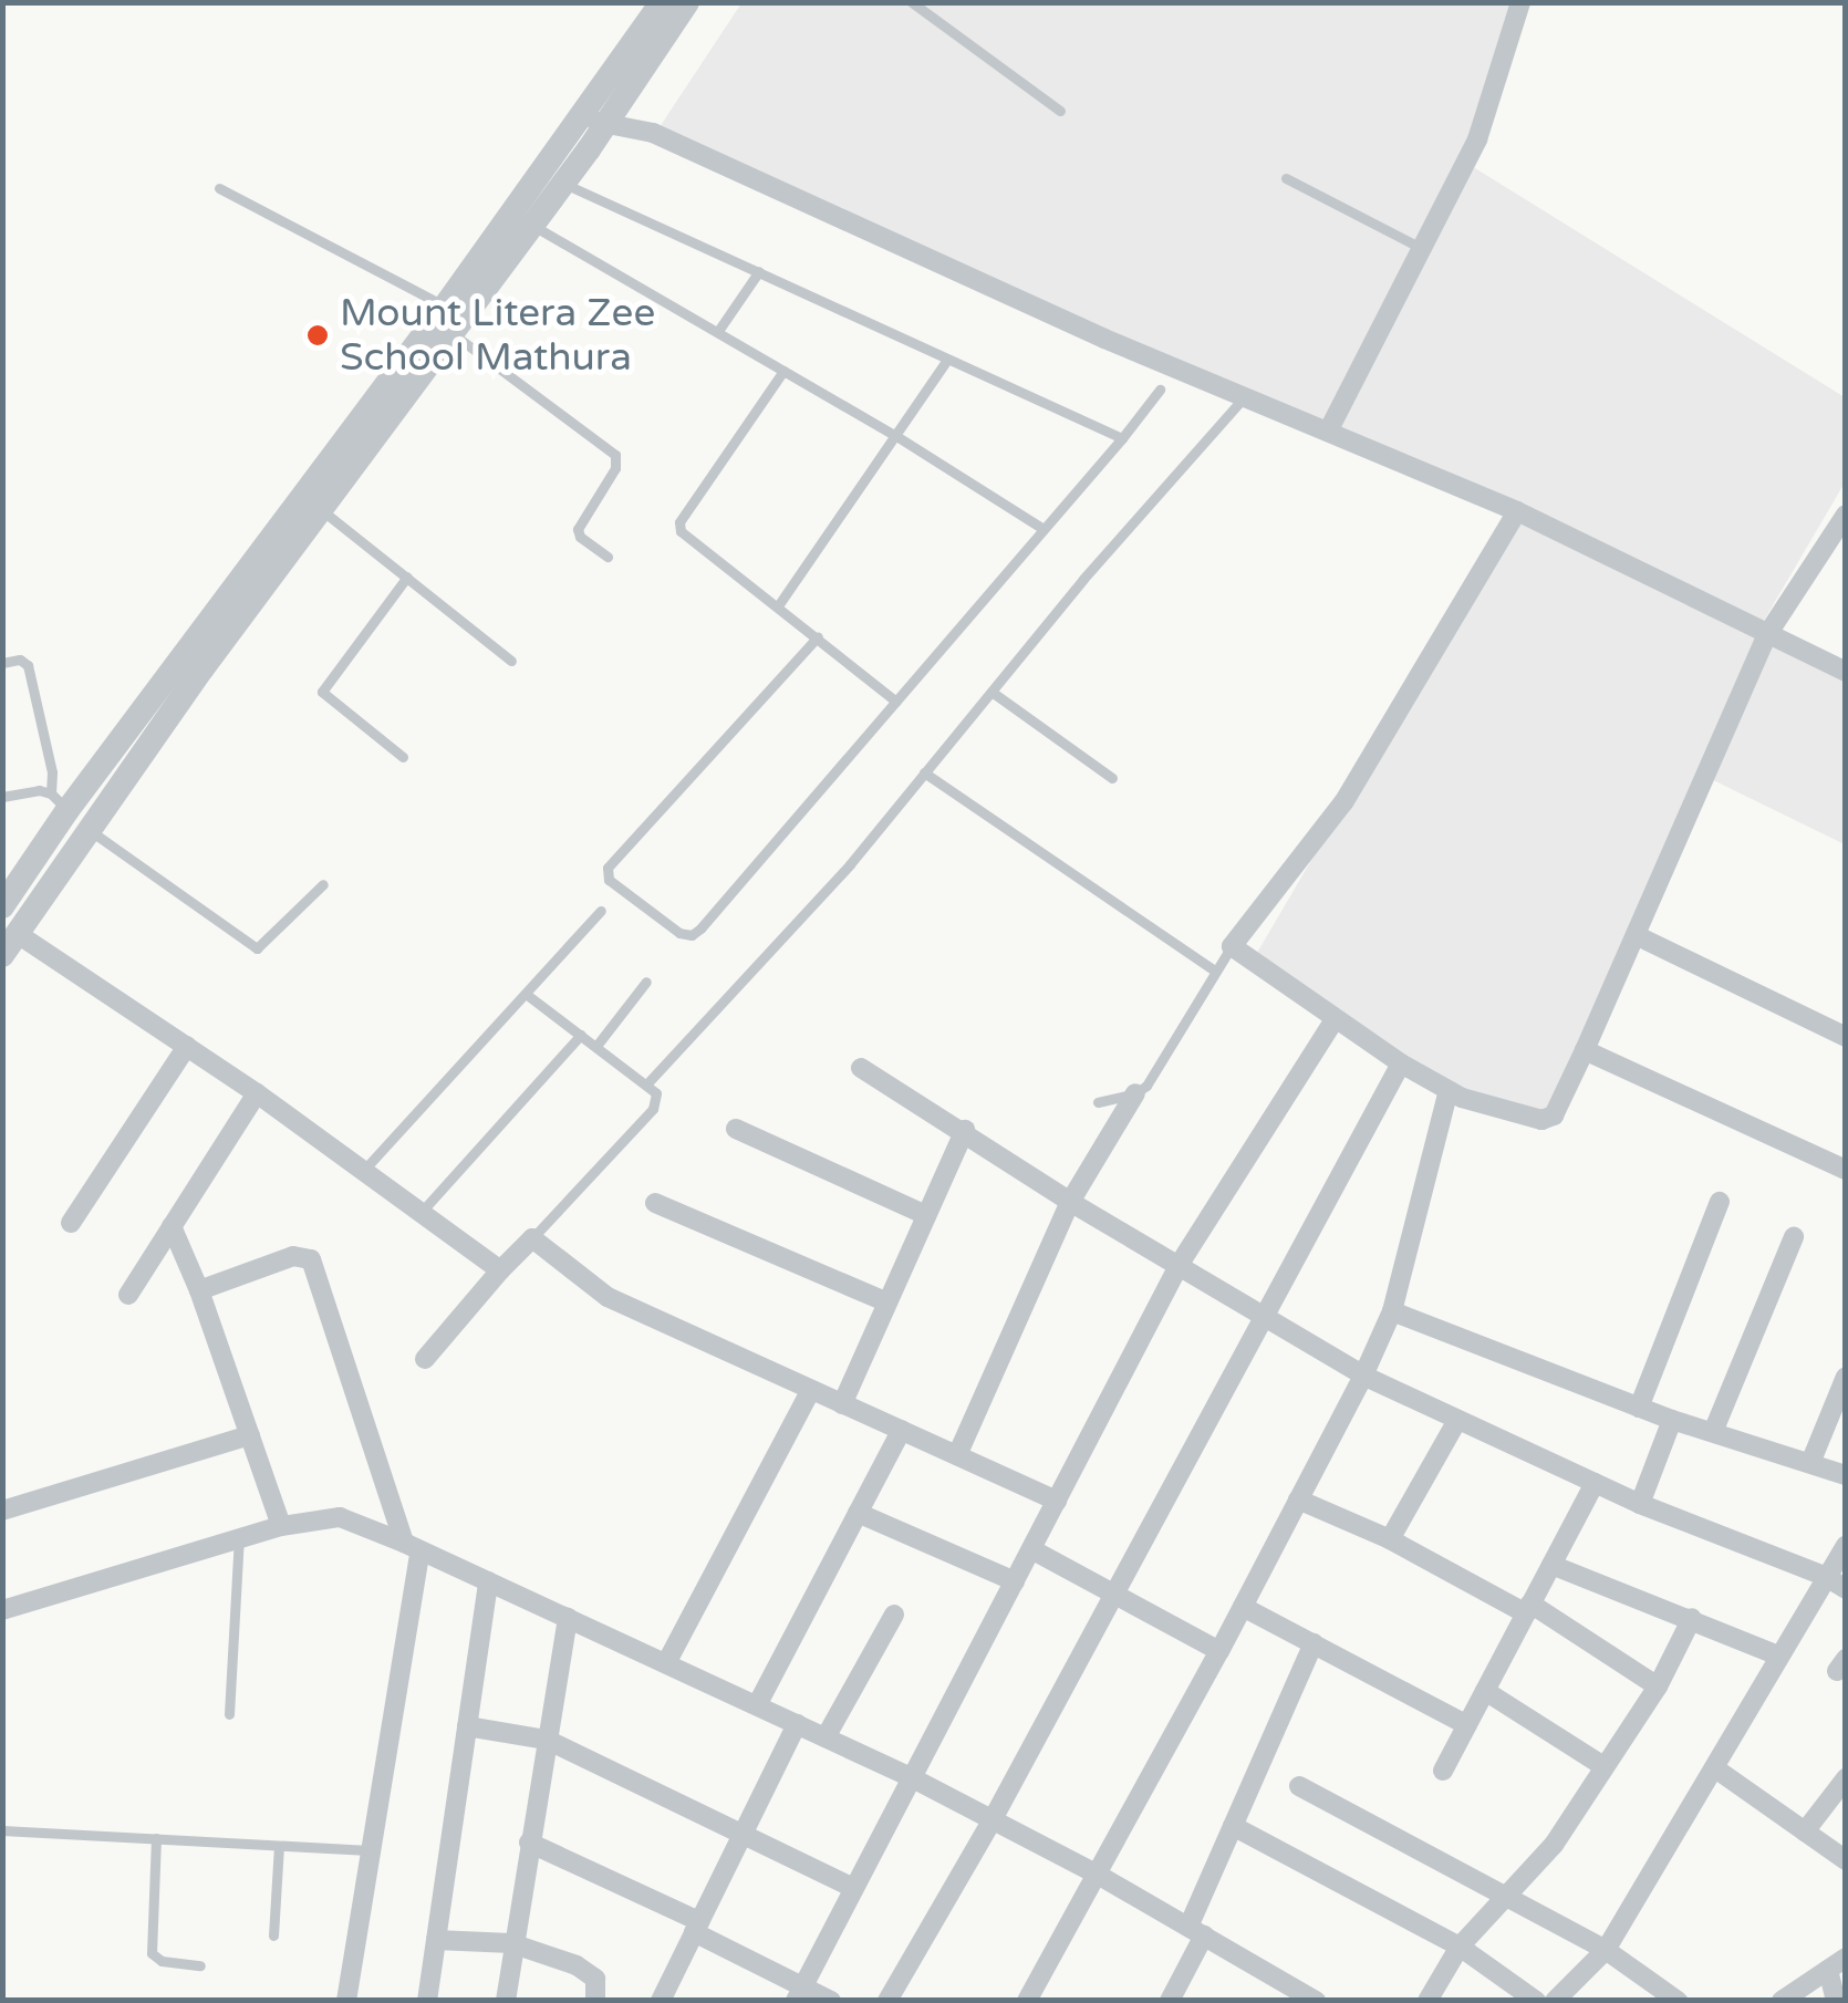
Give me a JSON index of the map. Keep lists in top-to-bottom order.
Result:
{
  "places": ["Mount Litera Zee School Mathura"]
}
